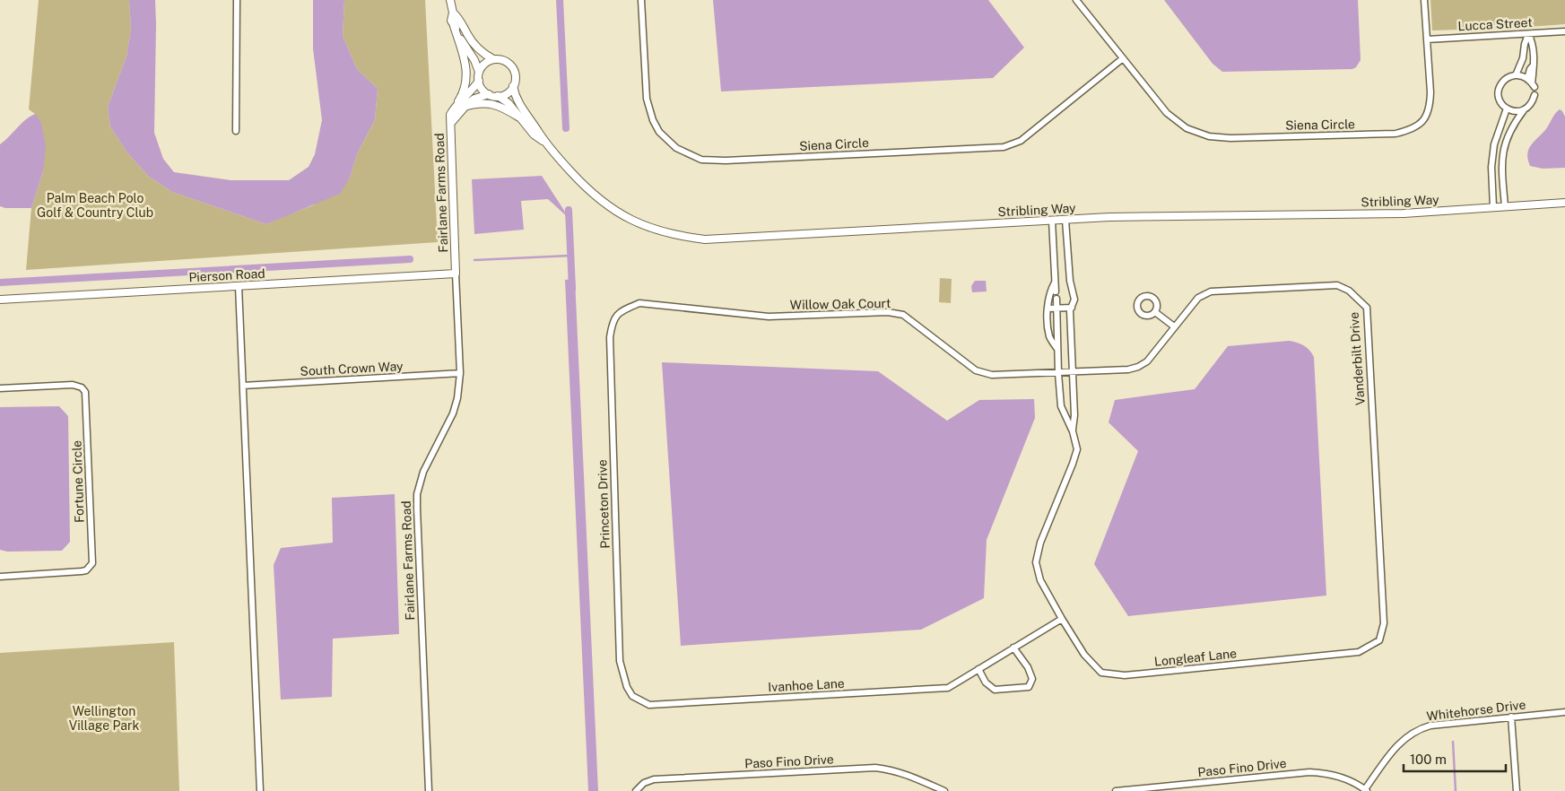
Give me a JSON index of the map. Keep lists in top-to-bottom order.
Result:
{
  "streets": {
    "street": [
      "Lucca Street",
      "Siena Circle",
      "Fairlane Farms Road",
      "Stribling Way",
      "Pierson Road",
      "Willow Oak Court",
      "Vanderbilt Drive",
      "South Crown Way",
      "Fortune Circle",
      "Princeton Drive",
      "Longleaf Lane",
      "Ivanhoe Lane",
      "Whitehorse Drive",
      "Paso Fino Drive"
    ]
  },
  "crossings": [
    ["Lucca Street", "Siena Circle"],
    ["Fairlane Farms Road", "Stribling Way"],
    ["Fairlane Farms Road", "Pierson Road"],
    ["Fairlane Farms Road", "South Crown Way"],
    ["Willow Oak Court", "Vanderbilt Drive"],
    ["Willow Oak Court", "Princeton Drive"],
    ["Vanderbilt Drive", "Longleaf Lane"],
    ["Princeton Drive", "Ivanhoe Lane"],
    ["Longleaf Lane", "Ivanhoe Lane"],
    ["Whitehorse Drive", "Paso Fino Drive"]
  ],
  "parks": ["Palm Beach Polo Golf & Country Club", "Wellington Village Park"],
  "scale_bar": "100 m"
}
